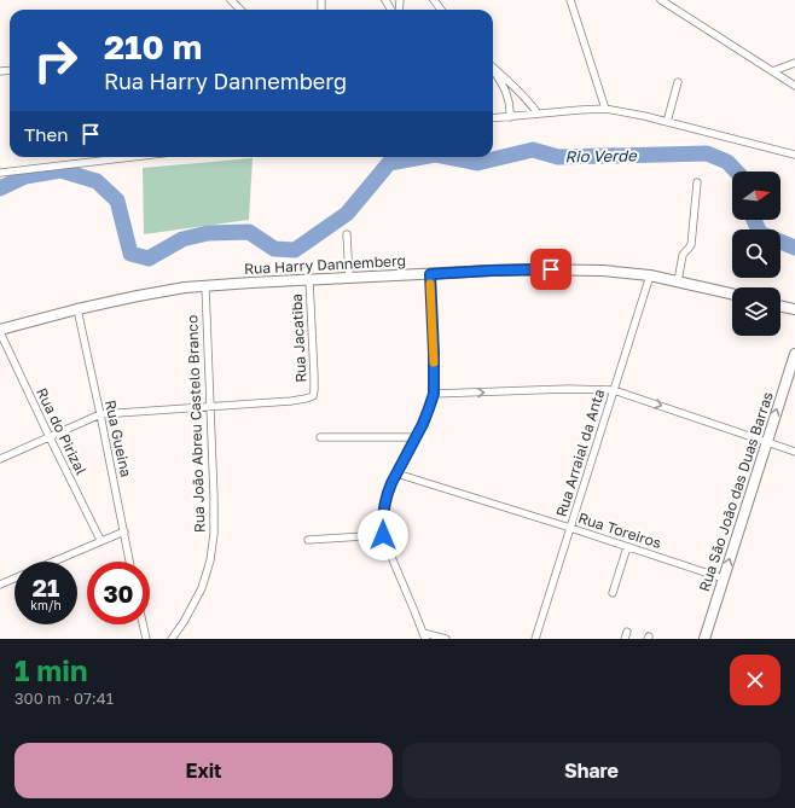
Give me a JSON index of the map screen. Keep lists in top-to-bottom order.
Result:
{
  "streets": {
    "main road": ["Rua Harry Dannemberg", "Rua São João das Duas Barras"],
    "street": [
      "Rua Jacatiba",
      "Rua João Abreu Castelo Branco",
      "Rua do Pirizal",
      "Rua Gueina",
      "Rua Arraial da Anta",
      "Rua Toreiros"
    ]
  },
  "crossings": [
    ["Rua Harry Dannemberg", "Rua Jacatiba"],
    ["Rua Harry Dannemberg", "Rua João Abreu Castelo Branco"],
    ["Rua Harry Dannemberg", "Rua do Pirizal"],
    ["Rua Harry Dannemberg", "Rua Gueina"],
    ["Rua Harry Dannemberg", "Rua Arraial da Anta"],
    ["Rua Jacatiba", "Rua João Abreu Castelo Branco"],
    ["Rua Arraial da Anta", "Rua Toreiros"],
    ["Rua São João das Duas Barras", "Rua Toreiros"]
  ],
  "one_way": ["Rua São João das Duas Barras"],
  "water": ["Rio Verde"],
  "north": "right",
  "page": {
    "turn": ["210 m", "Rua Harry Dannemberg"],
    "then": "Then",
    "speed": "21 km/h",
    "limit": "30",
    "heading": ["1 min", "300 m · 07:41"],
    "buttons": ["Exit", "Share"]
  }
}
